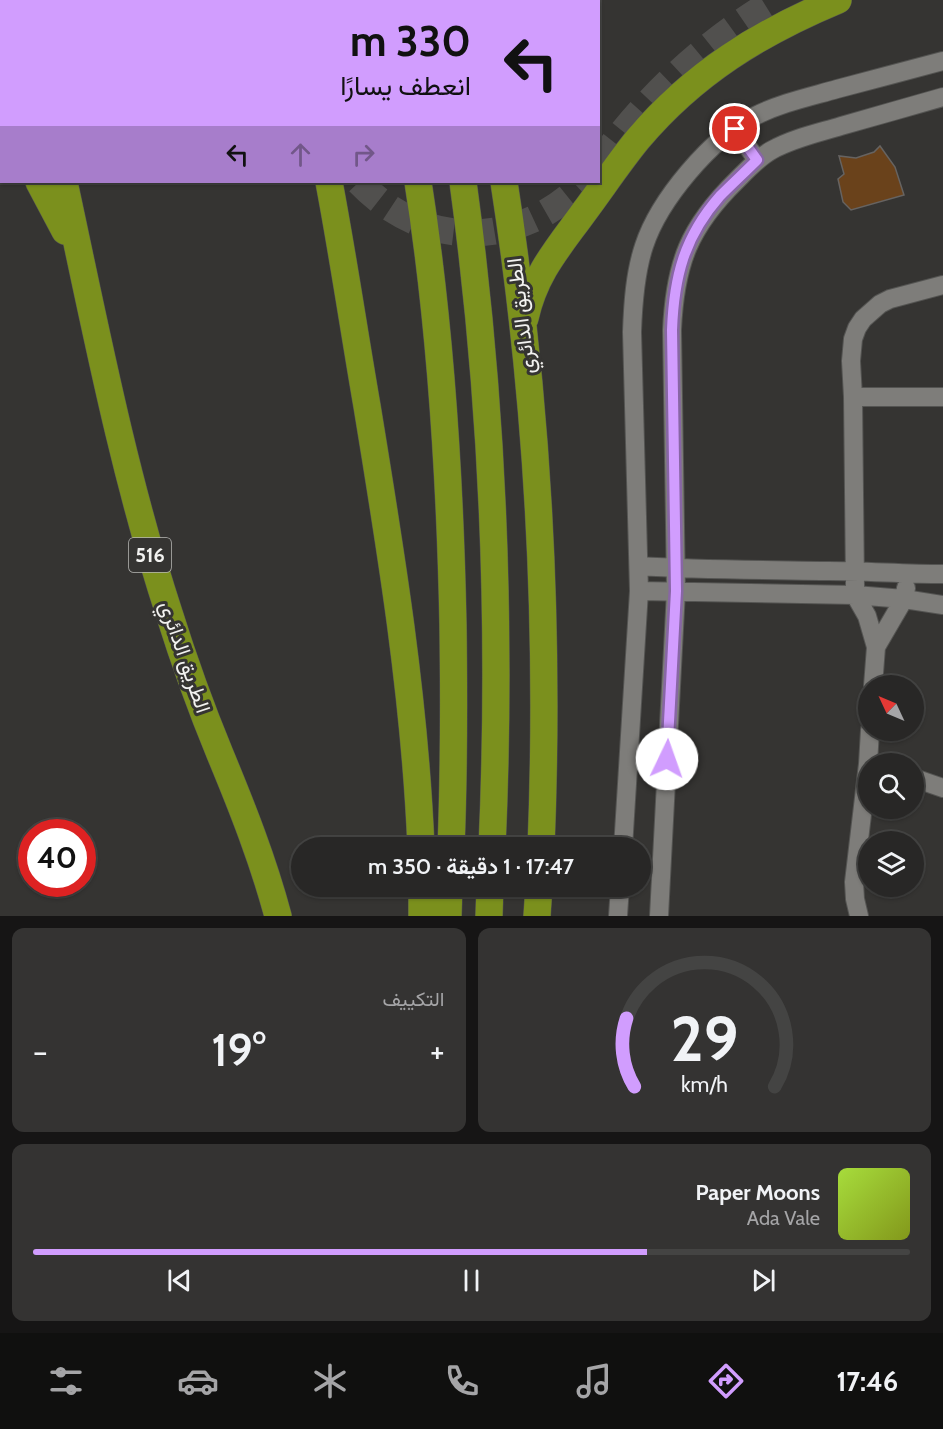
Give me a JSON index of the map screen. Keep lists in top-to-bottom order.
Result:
{
  "streets": {
    "highway": ["الطريق الدائري", "516"]
  },
  "north": "top left",
  "page": {
    "turn": ["330 m", "انعطف يسارًا"],
    "limit": "40",
    "trip": "17:47 · 1 دقيقة · 350 m",
    "tile": "التكييف",
    "heat": ["−", "19°", "+"],
    "song": ["Paper Moons", "Ada Vale"],
    "tabs": "17:46",
    "gauge": ["29", "km/h"]
  }
}
